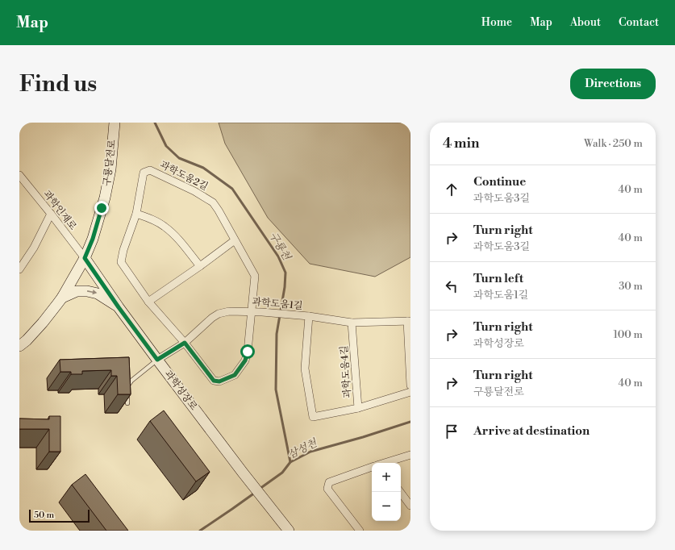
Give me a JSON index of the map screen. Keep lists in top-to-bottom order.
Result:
{
  "streets": {
    "street": [
      "구룡달전로",
      "과학도움2길",
      "과학인재로",
      "과학도움1길",
      "과학도움4길",
      "과학성장로"
    ]
  },
  "crossings": [
    ["구룡달전로", "과학인재로"],
    ["구룡달전로", "과학성장로"],
    ["과학도움2길", "과학도움1길"],
    ["과학인재로", "과학성장로"],
    ["과학도움1길", "과학도움4길"],
    ["과학도움1길", "과학성장로"]
  ],
  "water": ["구룡천", "삼성천"],
  "scale_bar": "50 m",
  "page": {
    "header": "Map",
    "nav": [
      "Home",
      "Map",
      "About",
      "Contact"
    ],
    "buttons": "Directions",
    "title": "Find us",
    "heading": ["4 min", "Walk · 250 m"],
    "list": [
      ["Continue", "과학도움3길", "40 m"],
      ["Turn right", "과학도움3길", "40 m"],
      ["Turn left", "과학도움1길", "30 m"],
      ["Turn right", "과학성장로", "100 m"],
      ["Turn right", "구룡달전로", "40 m"],
      "Arrive at destination"
    ],
    "map_buttons": ["+", "−"],
    "scale": "50 m"
  }
}
